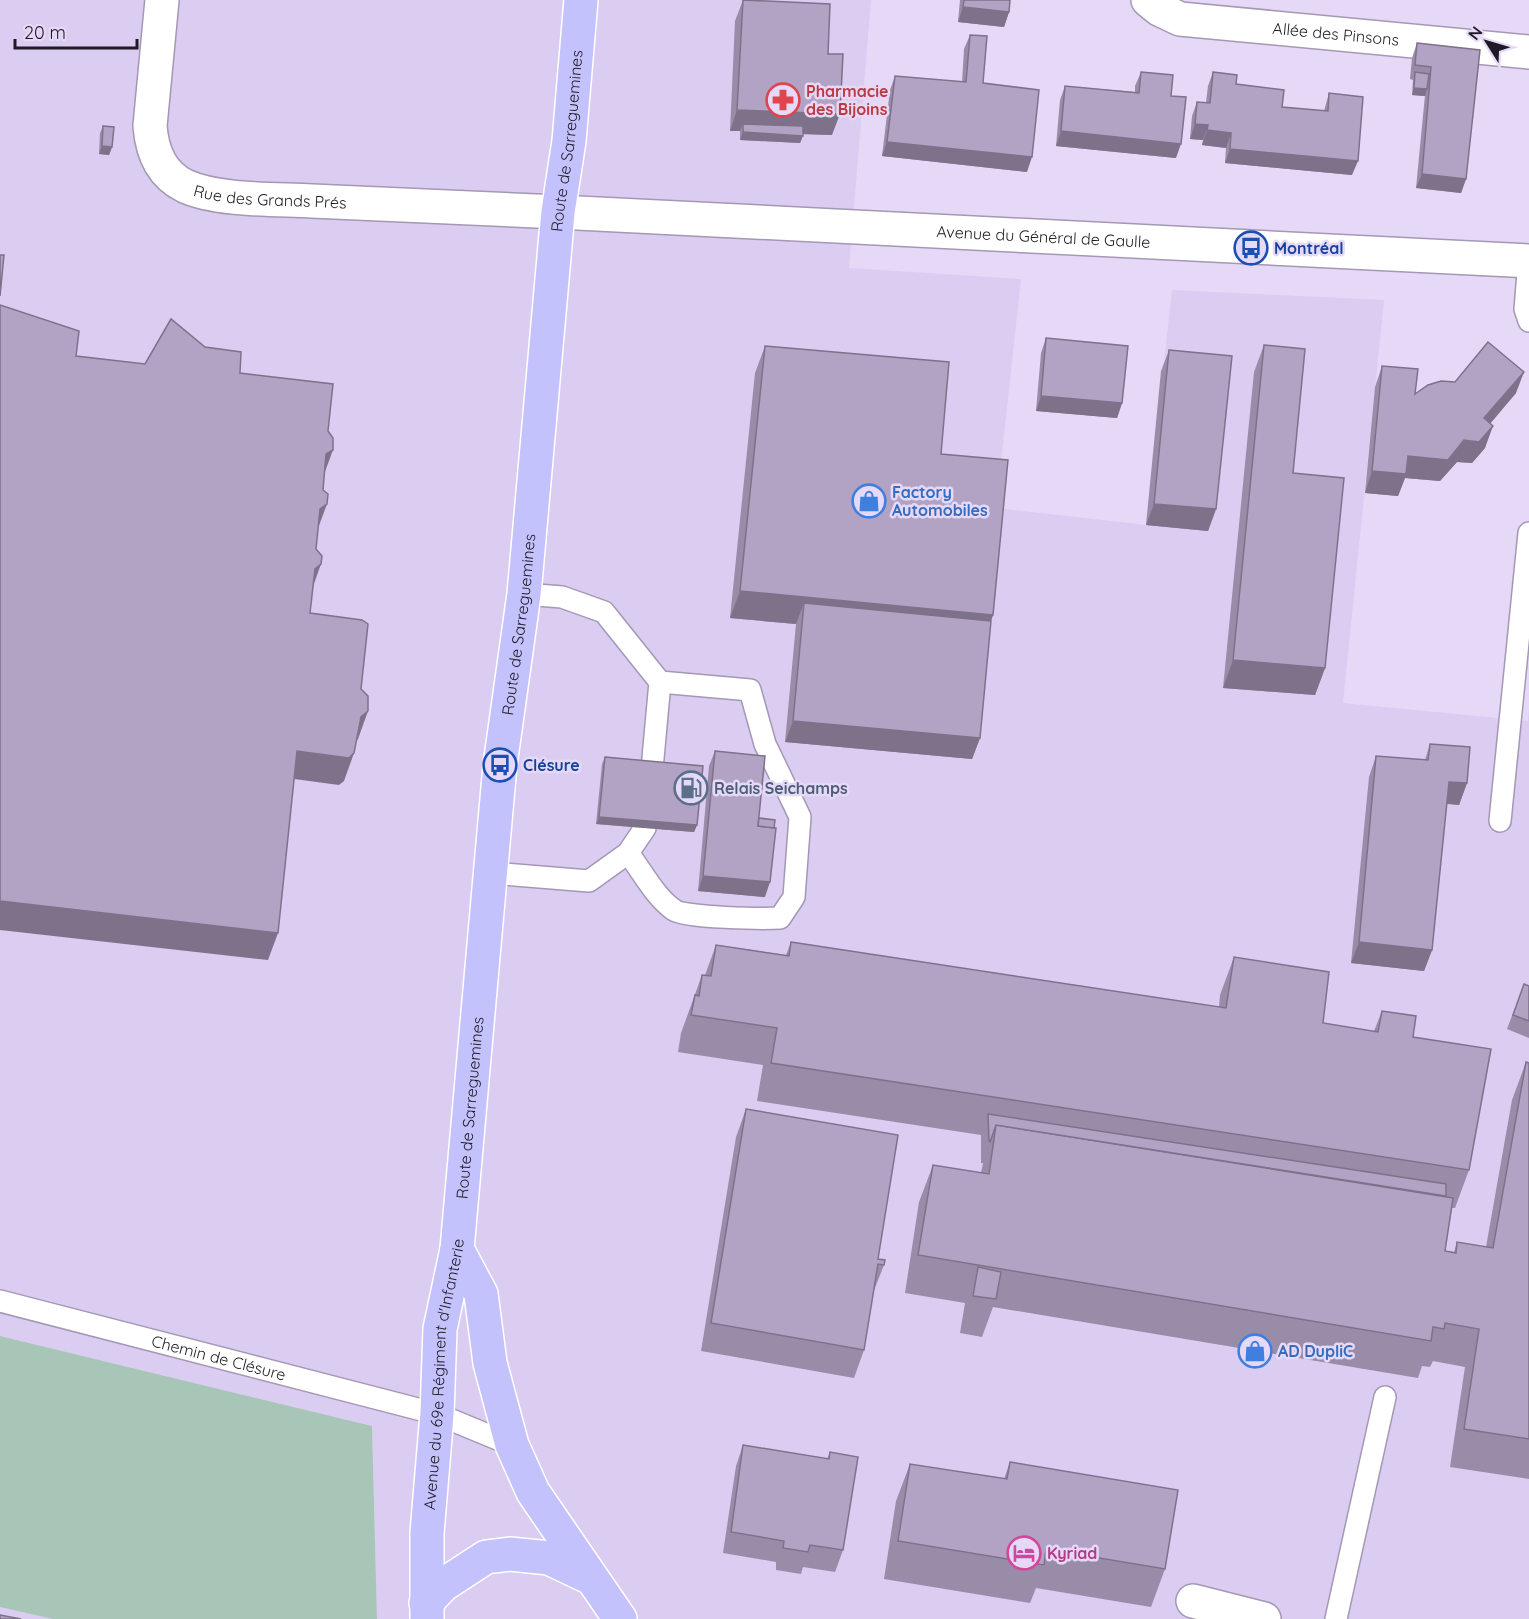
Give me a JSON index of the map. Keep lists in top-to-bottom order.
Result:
{
  "streets": {
    "main road": ["Route de Sarreguemines", "Avenue du 69e Régiment d'Infanterie"],
    "street": ["Allée des Pinsons", "Rue des Grands Prés", "Avenue du Général de Gaulle"],
    "lane": ["Chemin de Clésure"]
  },
  "crossings": [
    ["Route de Sarreguemines", "Rue des Grands Prés"],
    ["Route de Sarreguemines", "Avenue du Général de Gaulle"],
    ["Route de Sarreguemines", "Avenue du 69e Régiment d'Infanterie"],
    ["Rue des Grands Prés", "Avenue du Général de Gaulle"],
    ["Chemin de Clésure", "Avenue du 69e Régiment d'Infanterie"]
  ],
  "places": {
    "pharmacy": ["Pharmacie des Bijoins"],
    "bus stop": ["Montréal", "Clésure"],
    "shop": ["Factory Automobiles", "AD DupliC"],
    "fuel station": ["Relais Seichamps"],
    "hotel": ["Kyriad"]
  },
  "scale_bar": "20 m",
  "north": "top left"
}
